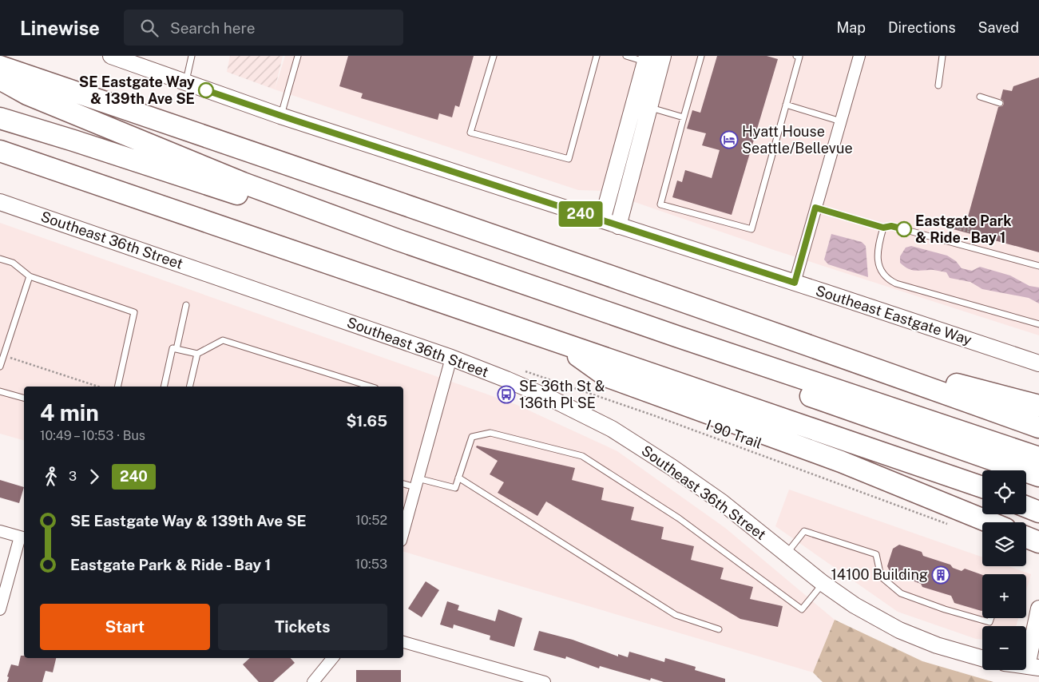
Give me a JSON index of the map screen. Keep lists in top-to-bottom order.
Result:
{
  "streets": {
    "main road": ["Southeast 36th Street", "Southeast Eastgate Way"],
    "path": ["I 90 Trail"]
  },
  "places": {
    "other": ["SE Eastgate Way & 139th Ave SE", "Eastgate Park & Ride - Bay 1"],
    "hotel": ["Hyatt House Seattle/Bellevue"],
    "bus stop": ["SE 36th St & 136th Pl SE"],
    "building": ["14100 Building"]
  },
  "lines": ["bus line 240"],
  "page": {
    "header": "Linewise",
    "search": "Search here",
    "nav": ["Map", "Directions", "Saved"],
    "on_map": "240",
    "heading": ["4 min", "10:49 – 10:53 · Bus", "$1.65"],
    "legs": ["3", "240"],
    "map_buttons": ["+", "−"],
    "list": [
      {
        "name": "SE Eastgate Way & 139th Ave SE",
        "value": "10:52"
      },
      {
        "name": "Eastgate Park & Ride - Bay 1",
        "value": "10:53"
      }
    ],
    "buttons": ["Start", "Tickets"]
  }
}
